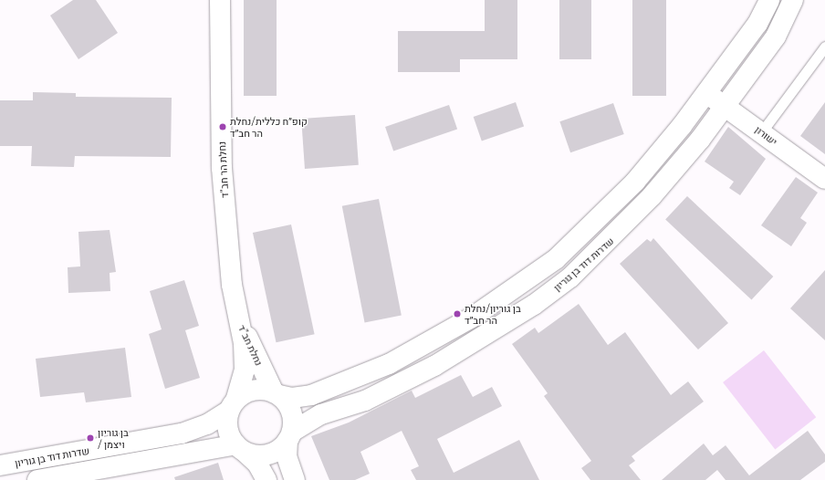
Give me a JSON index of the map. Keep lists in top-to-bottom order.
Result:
{
  "streets": {
    "street": [
      "ישורון",
      "נחלת הר חב\"ד",
      "שדרות דוד בן גוריון",
      "נחלת חב\"ד"
    ]
  },
  "crossings": [
    ["ישורון", "שדרות דוד בן גוריון"],
    ["נחלת הר חב\"ד", "נחלת חב\"ד"],
    ["שדרות דוד בן גוריון", "נחלת חב\"ד"]
  ],
  "places": ["קופ״ח כללית/נחלת הר חב״ד", "בן גוריון/נחלת הר חב״ד", "בן גוריון / ויצמן"]
}
